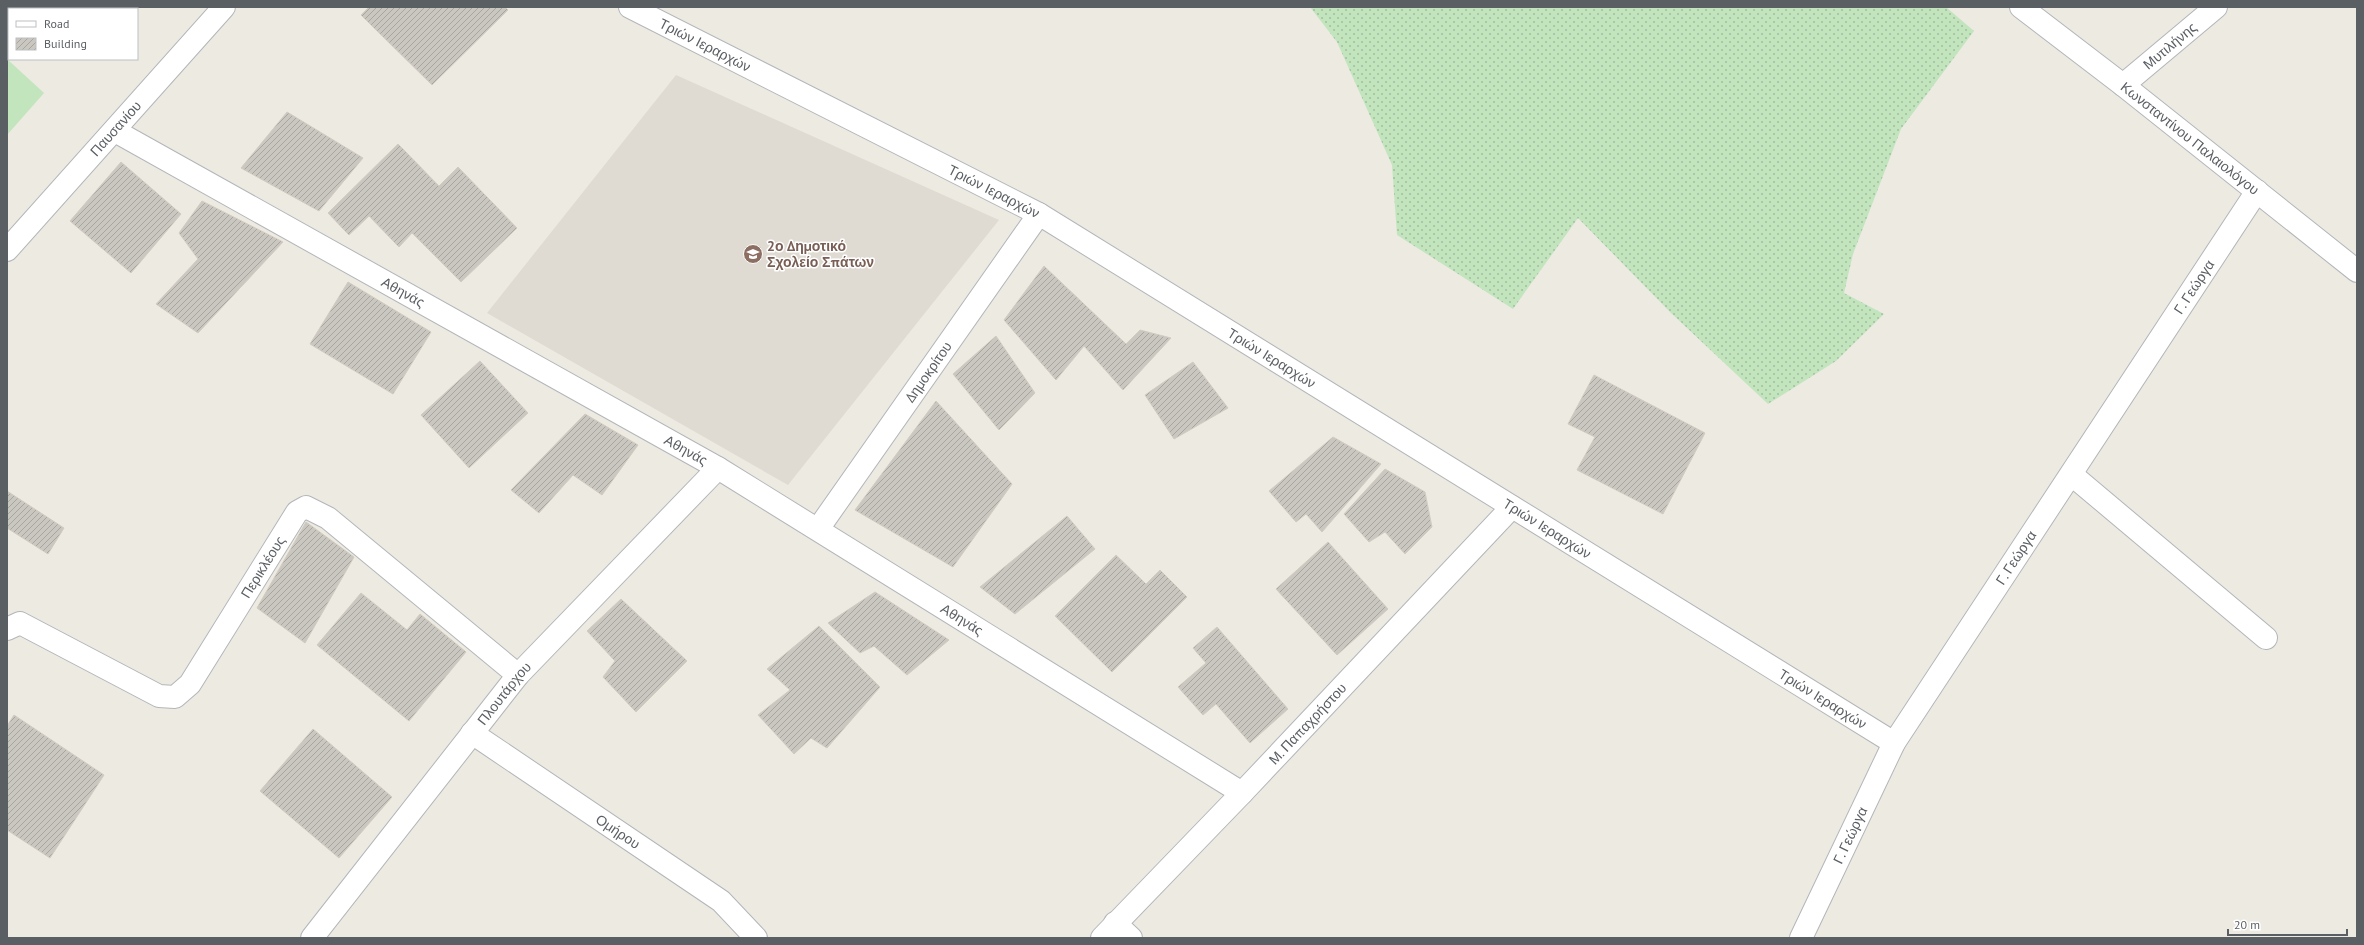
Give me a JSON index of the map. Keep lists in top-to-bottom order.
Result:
{
  "streets": {
    "street": [
      "Τριών Ιεραρχών",
      "Μυτιλήνης",
      "Παυσανίου",
      "Κωνσταντίνου Παλαιολόγου",
      "Γ. Γεώργα",
      "Αθηνάς",
      "Δημοκρίτου",
      "Περικλέους",
      "Πλουτάρχου",
      "Μ. Παπαχρήστου",
      "Ομήρου"
    ]
  },
  "crossings": [
    ["Τριών Ιεραρχών", "Γ. Γεώργα"],
    ["Τριών Ιεραρχών", "Δημοκρίτου"],
    ["Τριών Ιεραρχών", "Μ. Παπαχρήστου"],
    ["Μυτιλήνης", "Κωνσταντίνου Παλαιολόγου"],
    ["Παυσανίου", "Αθηνάς"],
    ["Κωνσταντίνου Παλαιολόγου", "Γ. Γεώργα"],
    ["Αθηνάς", "Δημοκρίτου"],
    ["Αθηνάς", "Πλουτάρχου"],
    ["Αθηνάς", "Μ. Παπαχρήστου"],
    ["Περικλέους", "Πλουτάρχου"],
    ["Πλουτάρχου", "Ομήρου"]
  ],
  "places": {
    "school or university": ["2ο Δημοτικό Σχολείο Σπάτων"]
  },
  "legend": ["Road", "Building"],
  "scale_bar": "20 m"
}
